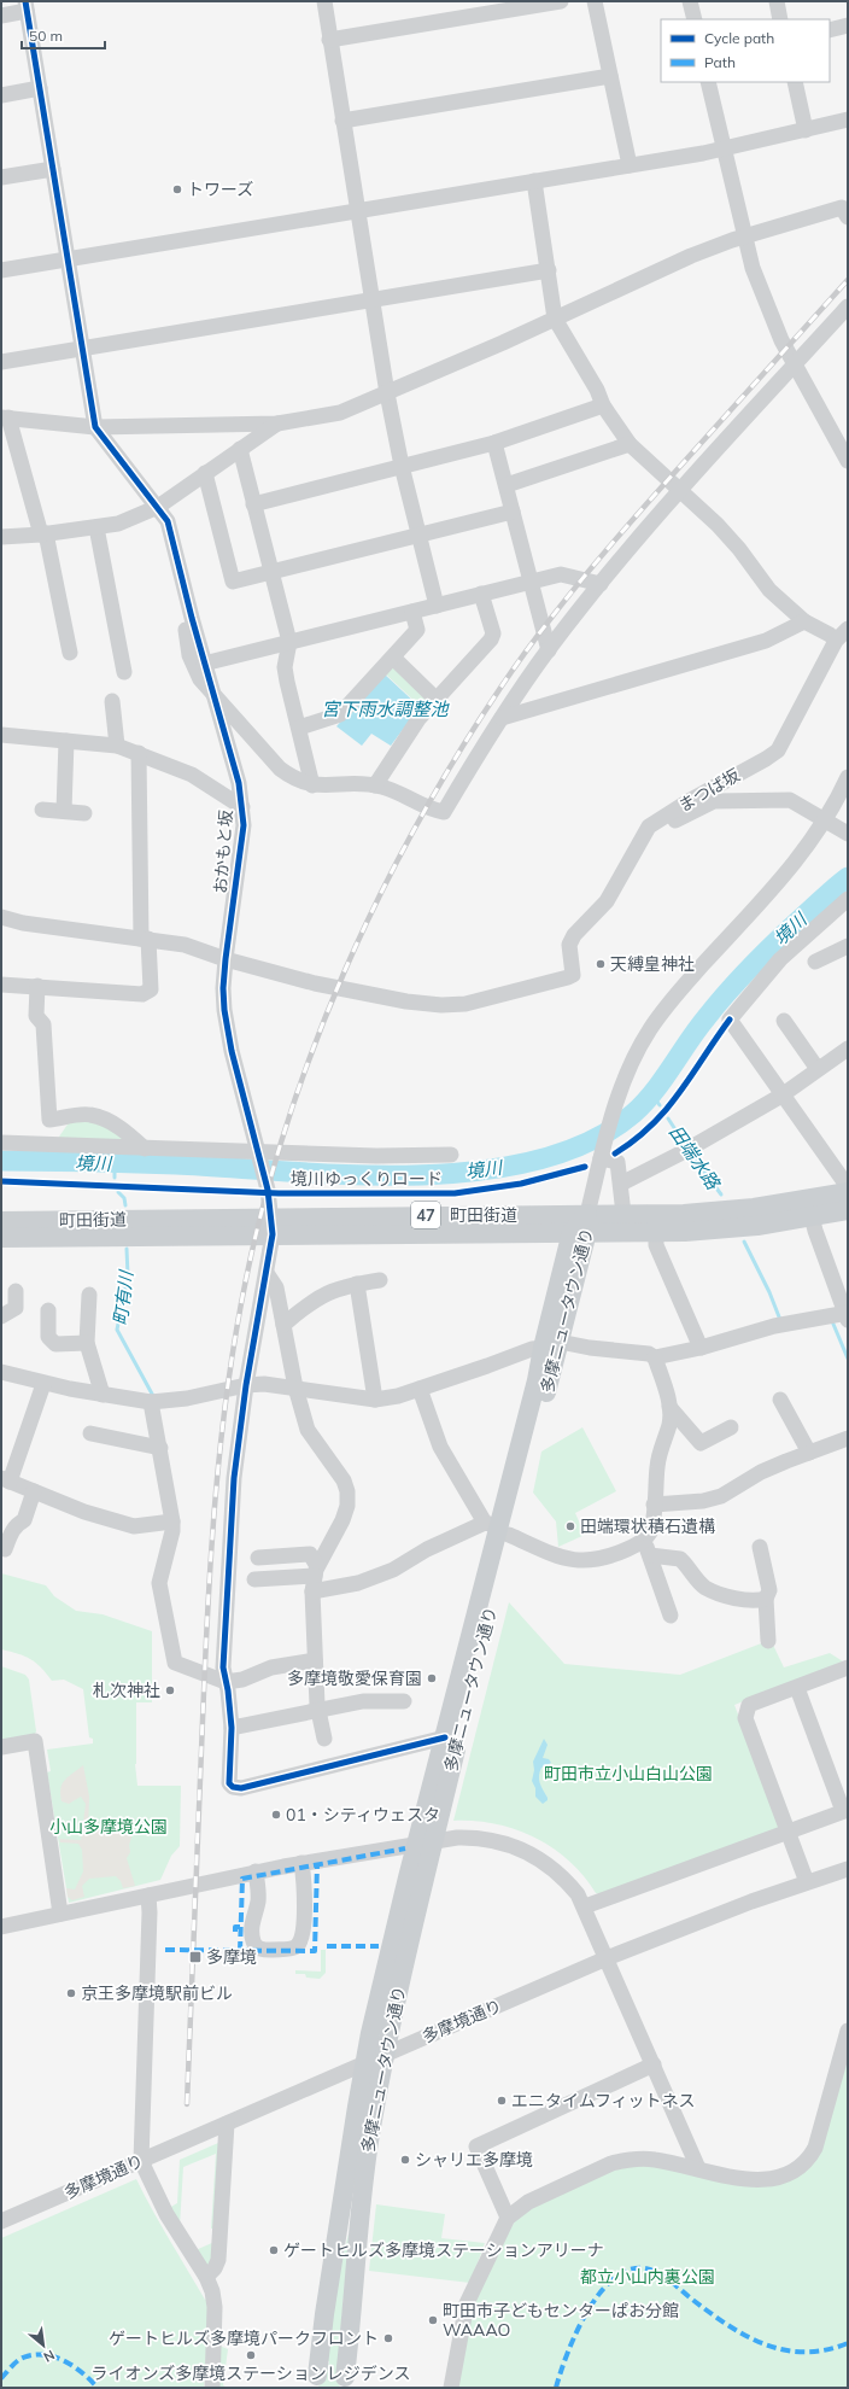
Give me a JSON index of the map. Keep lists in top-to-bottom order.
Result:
{
  "streets": {
    "main road": ["47", "町田街道", "多摩ニュータウン通り"],
    "street": ["まつば坂", "おかもと坂", "多摩境通り"],
    "cycle path": ["境川ゆっくりロード"]
  },
  "crossings": [
    ["まつば坂", "おかもと坂"],
    ["おかもと坂", "町田街道"],
    ["おかもと坂", "多摩ニュータウン通り"],
    ["町田街道", "多摩ニュータウン通り"],
    ["多摩ニュータウン通り", "多摩境通り"]
  ],
  "water": [
    "宮下雨水調整池",
    "境川",
    "田端水路",
    "町有川"
  ],
  "parks": ["町田市立小山白山公園", "小山多摩境公園", "都立小山内裏公園"],
  "places": {
    "other": [
      "トワーズ",
      "天縛皇神社",
      "田端環状積石遺構",
      "多摩境敬愛保育園",
      "札次神社",
      "01・シティウェスタ",
      "京王多摩境駅前ビル",
      "エニタイムフィットネス",
      "シャリエ多摩境",
      "ゲートヒルズ多摩境ステーションアリーナ",
      "町田市子どもセンターぱお分館 WAAAO",
      "ゲートヒルズ多摩境パークフロント",
      "ライオンズ多摩境ステーションレジデンス"
    ],
    "transit": ["多摩境"]
  },
  "legend": ["Cycle path", "Path"],
  "scale_bar": "50 m",
  "north": "bottom right"
}
